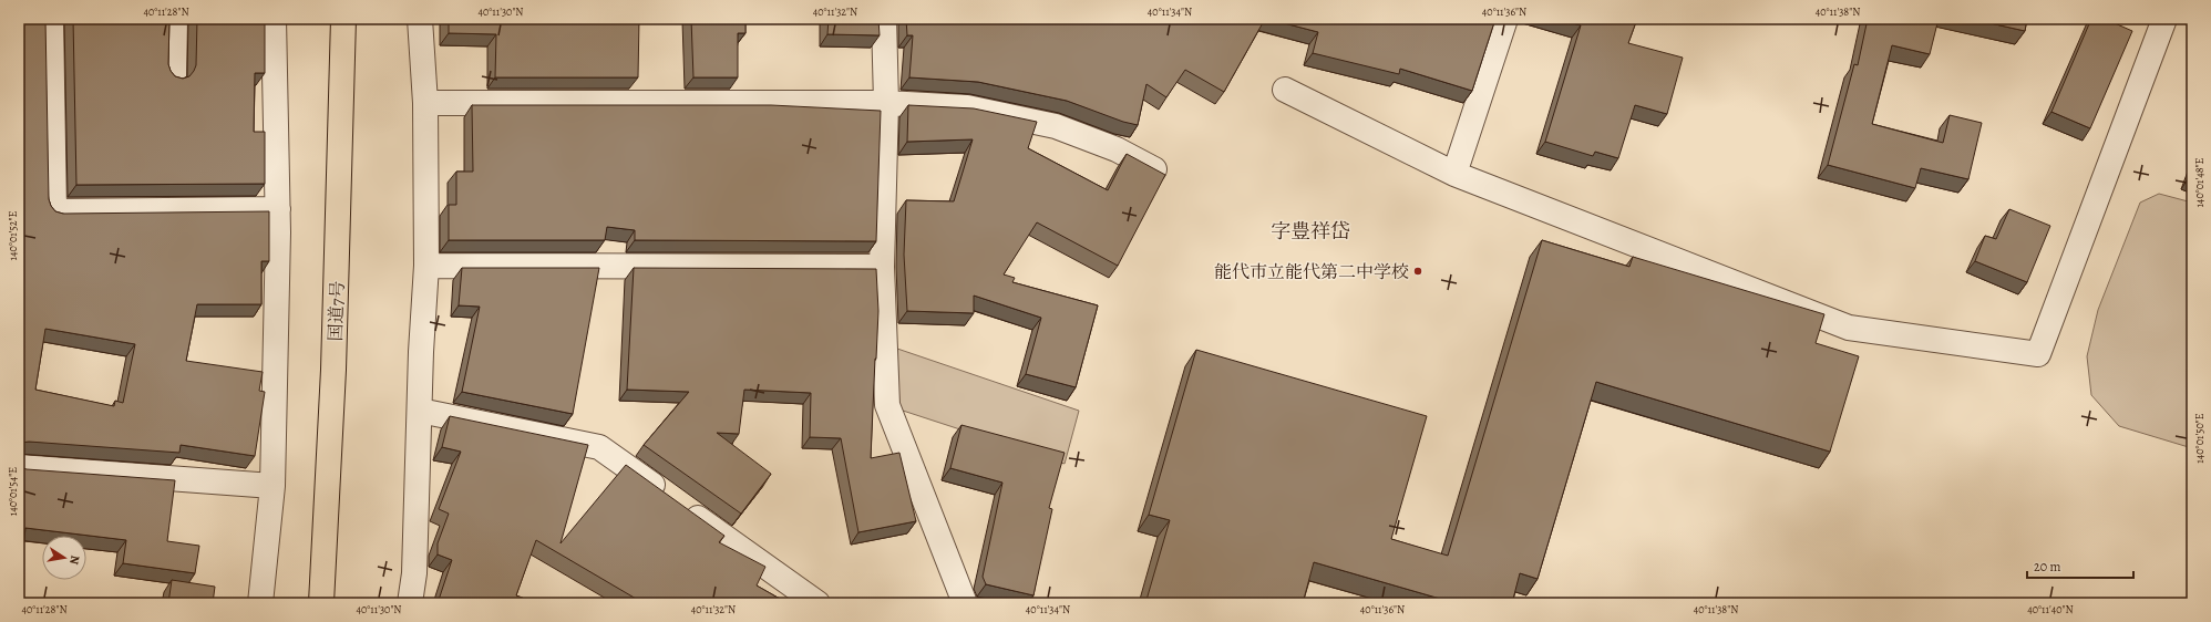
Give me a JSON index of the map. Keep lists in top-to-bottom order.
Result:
{
  "streets": {
    "highway": ["国道7号"]
  },
  "districts": ["字豊祥岱"],
  "places": ["能代市立能代第二中学校"],
  "scale_bar": "20 m",
  "north": "right",
  "coordinates": [
    "40°11'28\"N",
    "40°11'30\"N",
    "40°11'32\"N",
    "40°11'34\"N",
    "40°11'36\"N",
    "40°11'38\"N",
    "140°01'48\"E",
    "140°01'52\"E",
    "140°01'50\"E",
    "140°01'54\"E",
    "40°11'40\"N"
  ]
}
